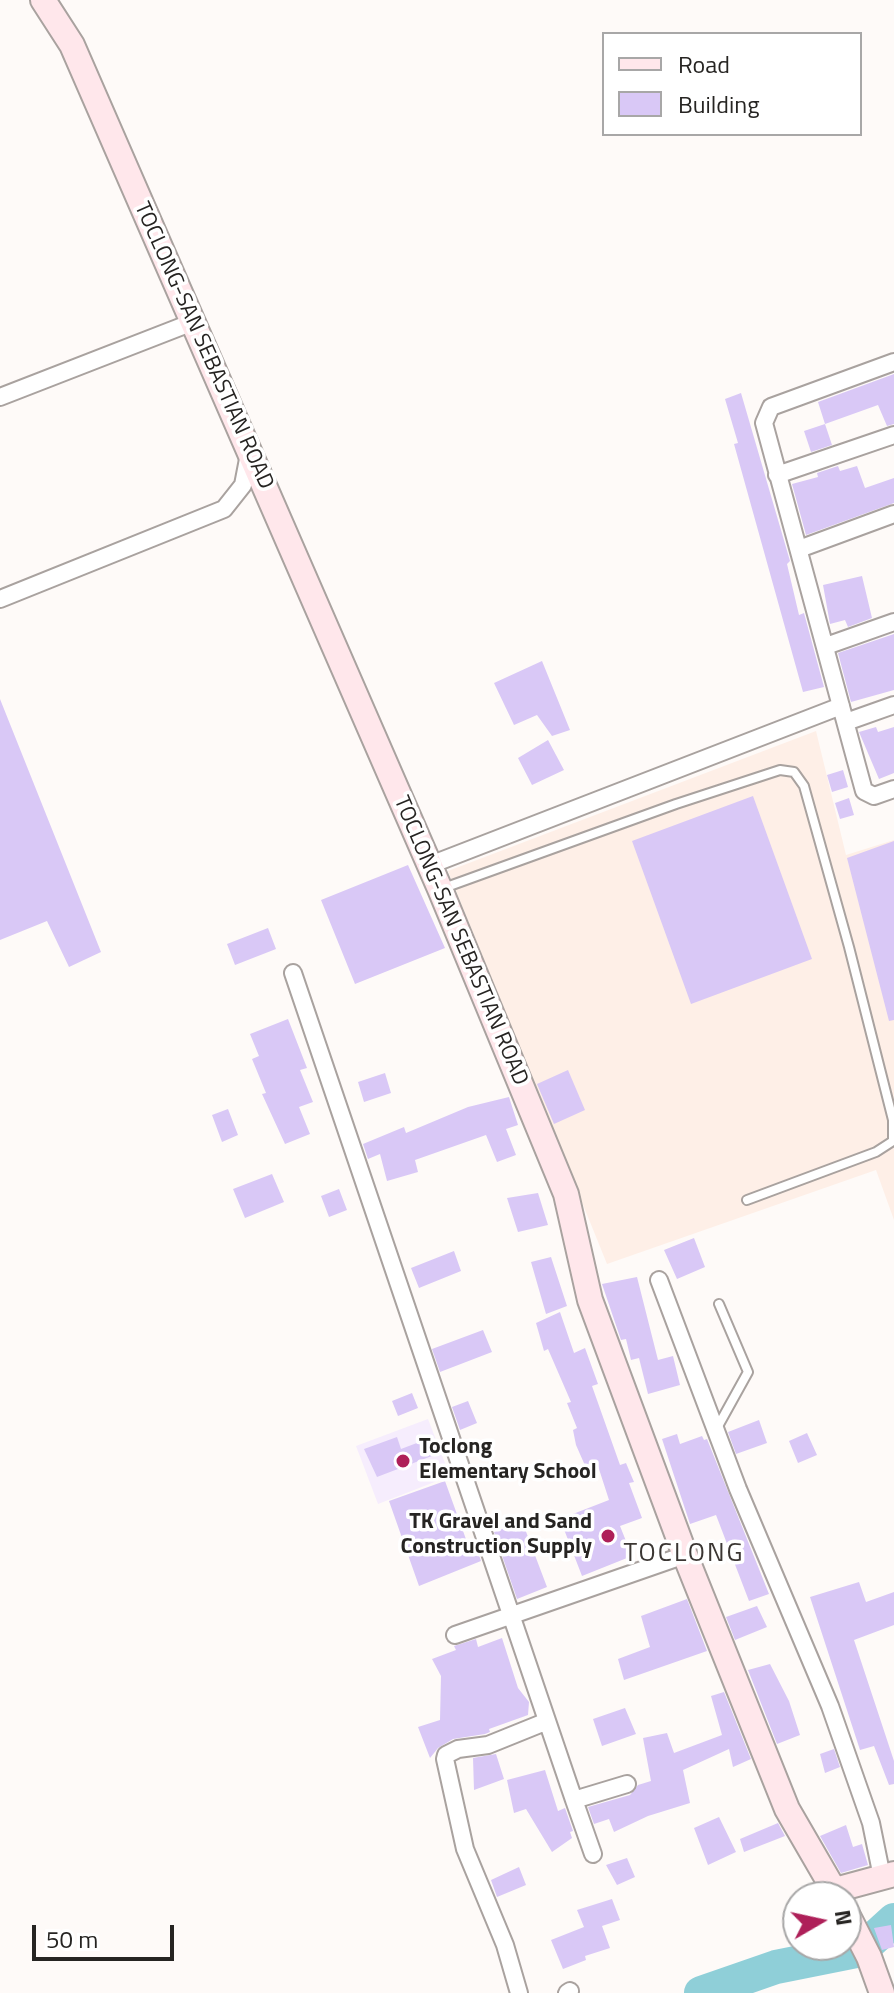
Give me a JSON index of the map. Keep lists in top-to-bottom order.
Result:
{
  "streets": {
    "street": ["TOCLONG-SAN SEBASTIAN ROAD"]
  },
  "districts": ["TOCLONG"],
  "places": ["Toclong Elementary School", "TK Gravel and Sand Construction Supply"],
  "legend": ["Road", "Building"],
  "scale_bar": "50 m",
  "north": "right"
}
